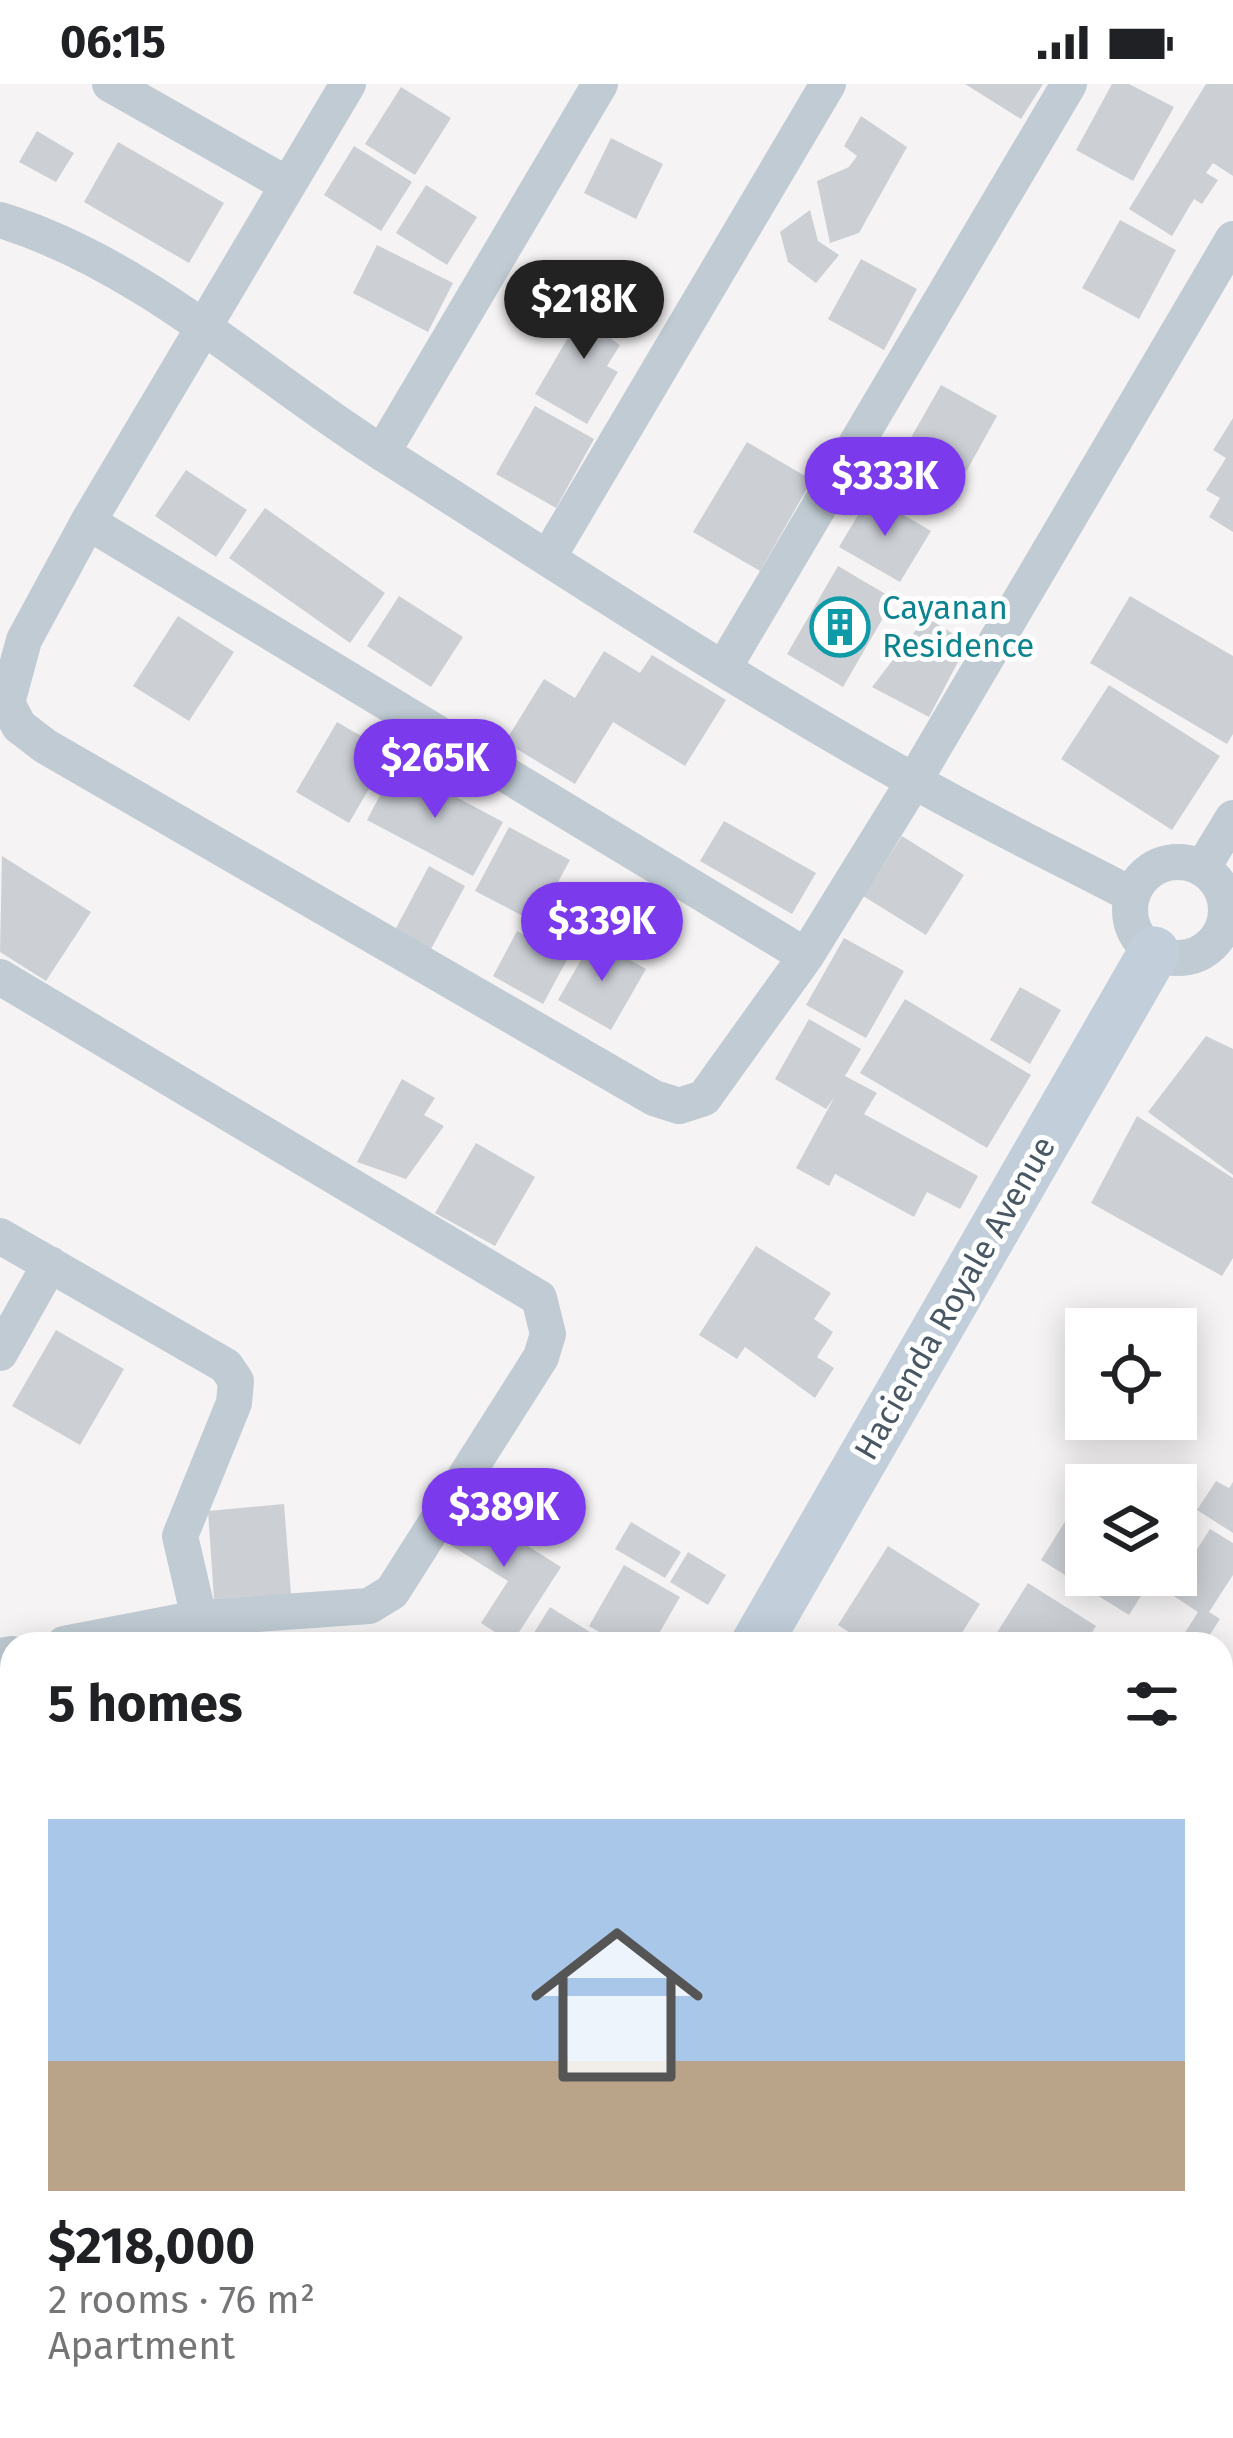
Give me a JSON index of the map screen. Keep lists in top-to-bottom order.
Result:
{
  "streets": {
    "street": ["Hacienda Royale Avenue"]
  },
  "places": {
    "building": ["Cayanan Residence"]
  },
  "page": {
    "status": "06:15",
    "price": [
      "$218K",
      "$333K",
      "$265K",
      "$339K",
      "$389K"
    ],
    "heading": "5 homes",
    "list": [
      {
        "name": "$218,000",
        "note": "2 rooms · 76 m² · Apartment"
      }
    ]
  }
}
